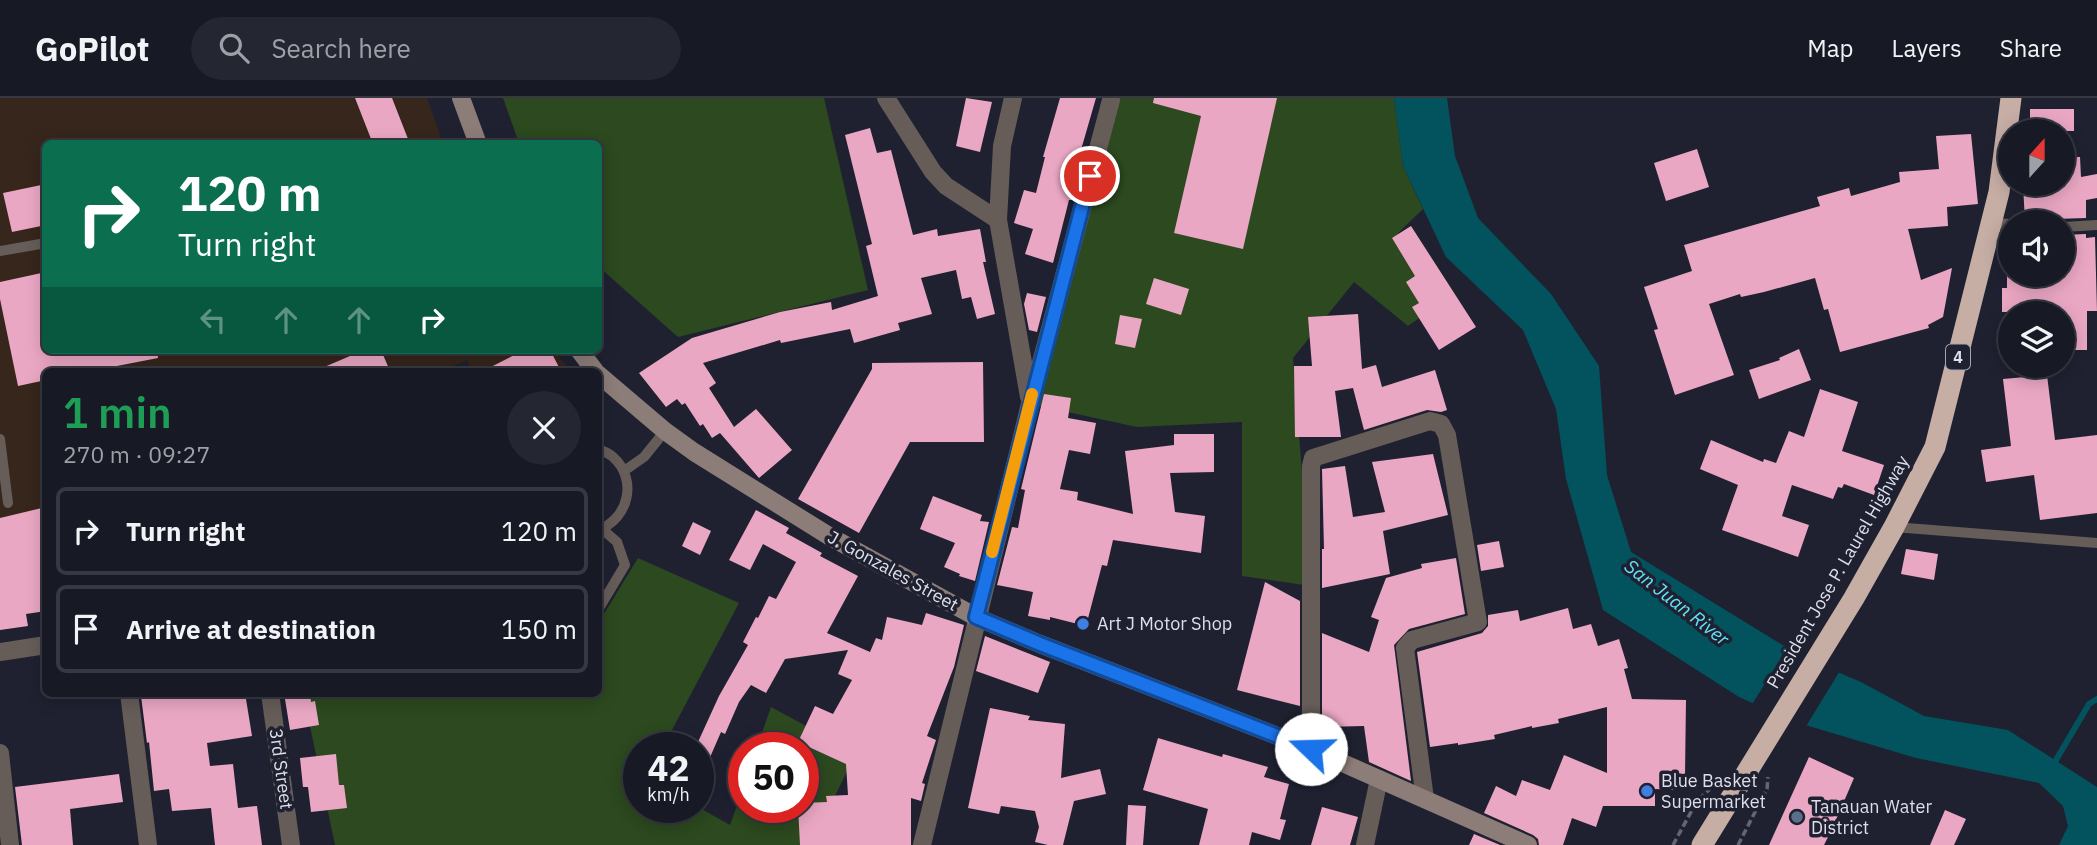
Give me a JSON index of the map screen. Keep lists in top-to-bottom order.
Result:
{
  "streets": {
    "highway": ["4", "President Jose P. Laurel Highway"],
    "main road": ["J. Gonzales Street"],
    "street": ["3rd Street"]
  },
  "water": ["San Juan River"],
  "places": ["Art J Motor Shop", "Blue Basket Supermarket", "Tanauan Water District"],
  "north": "top",
  "page": {
    "header": "GoPilot",
    "search": "Search here",
    "nav": ["Map", "Layers", "Share"],
    "turn": ["120 m", "Turn right"],
    "heading": ["1 min", "270 m · 09:27"],
    "list": [
      {
        "name": "Turn right",
        "value": "120 m"
      },
      {
        "name": "Arrive at destination",
        "value": "150 m"
      }
    ],
    "speed": "42 km/h",
    "limit": "50"
  }
}
